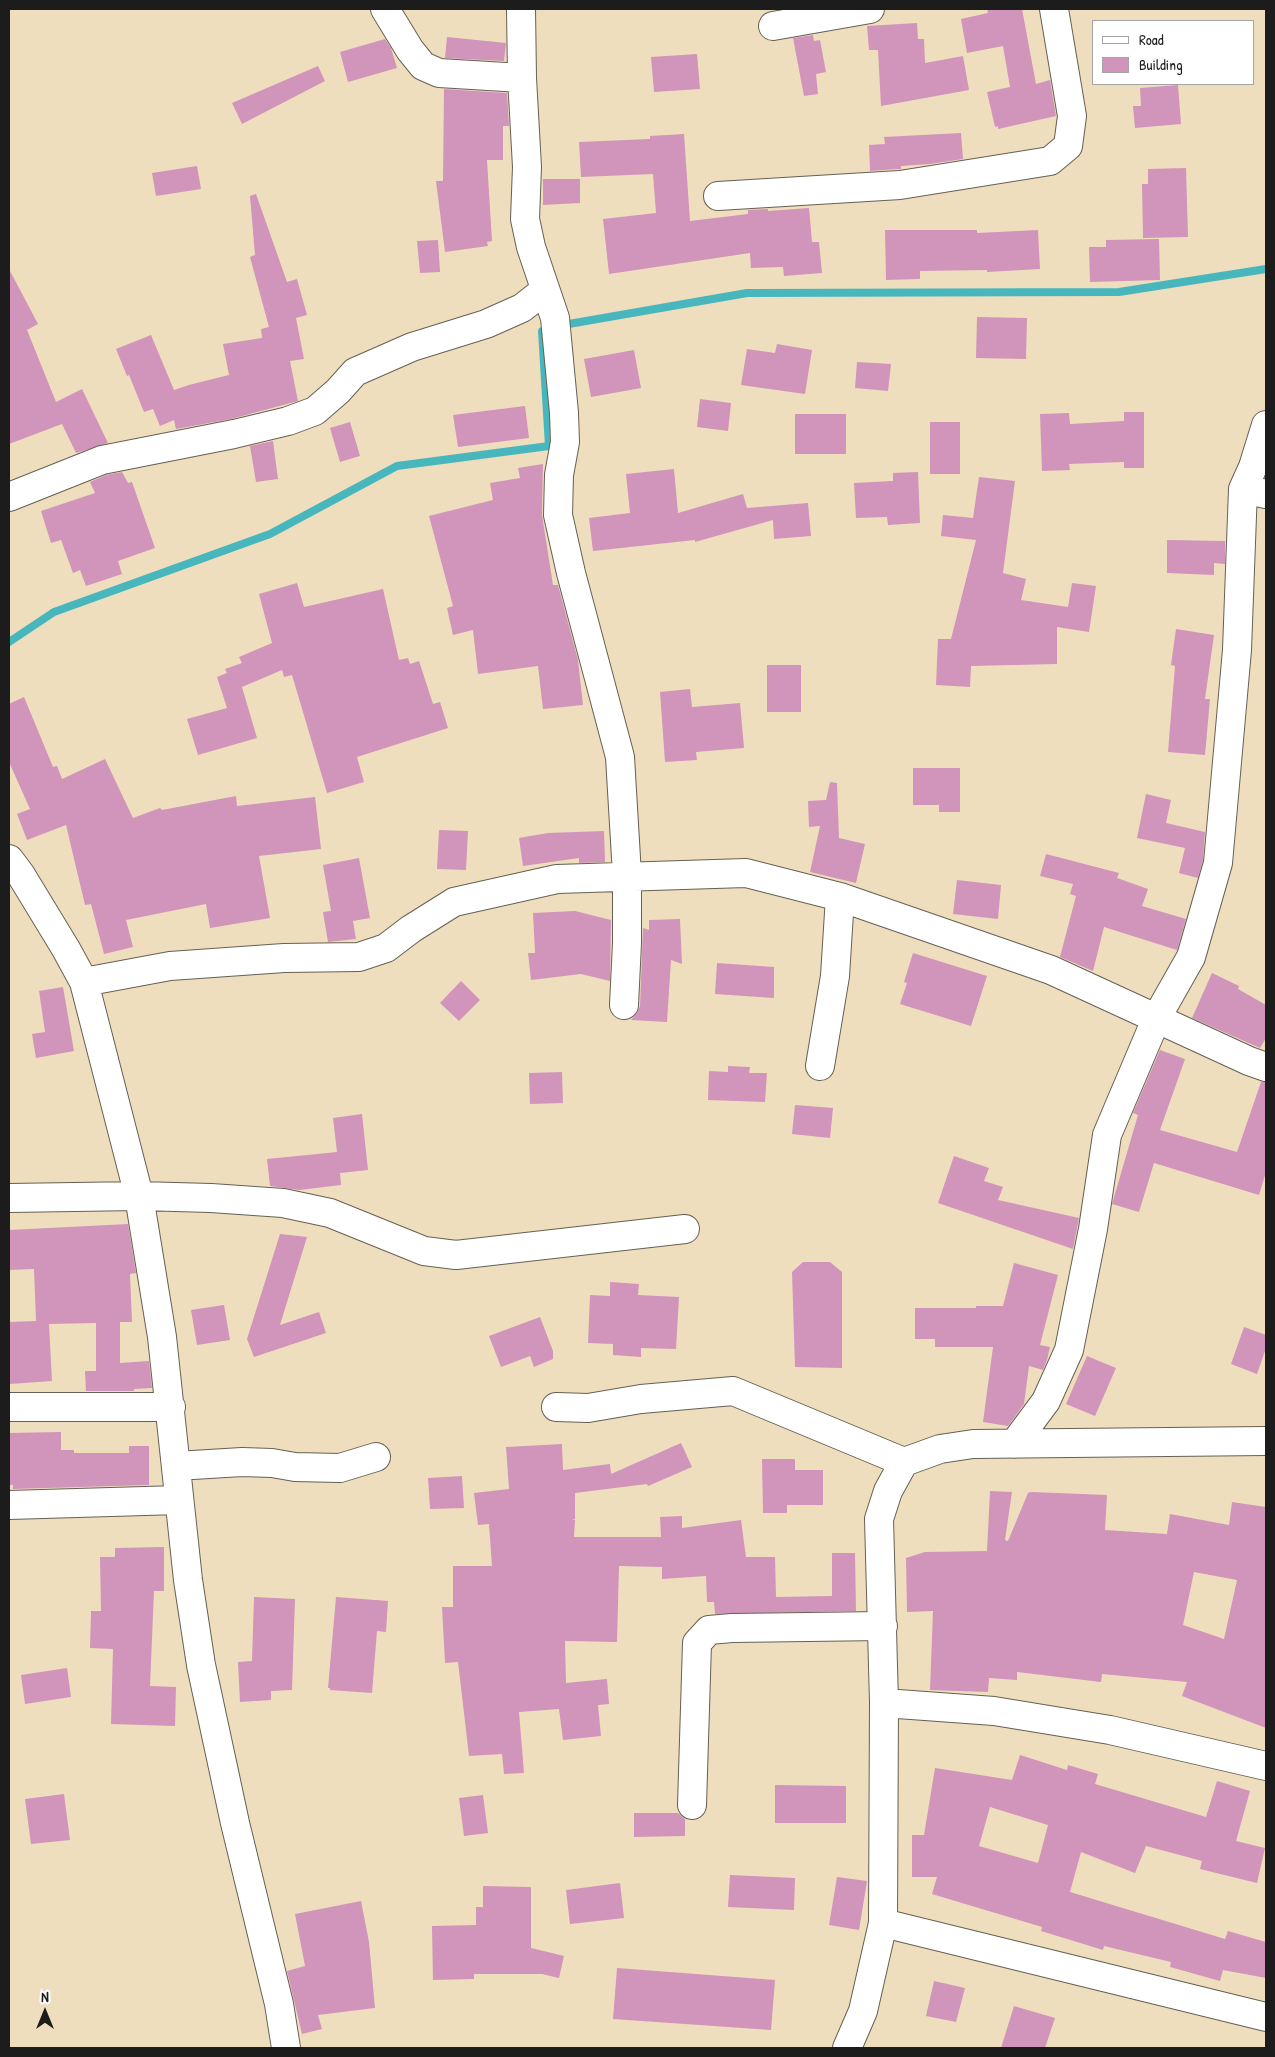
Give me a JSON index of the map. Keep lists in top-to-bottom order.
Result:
{
  "legend": ["Road", "Building"],
  "north": "top"
}
